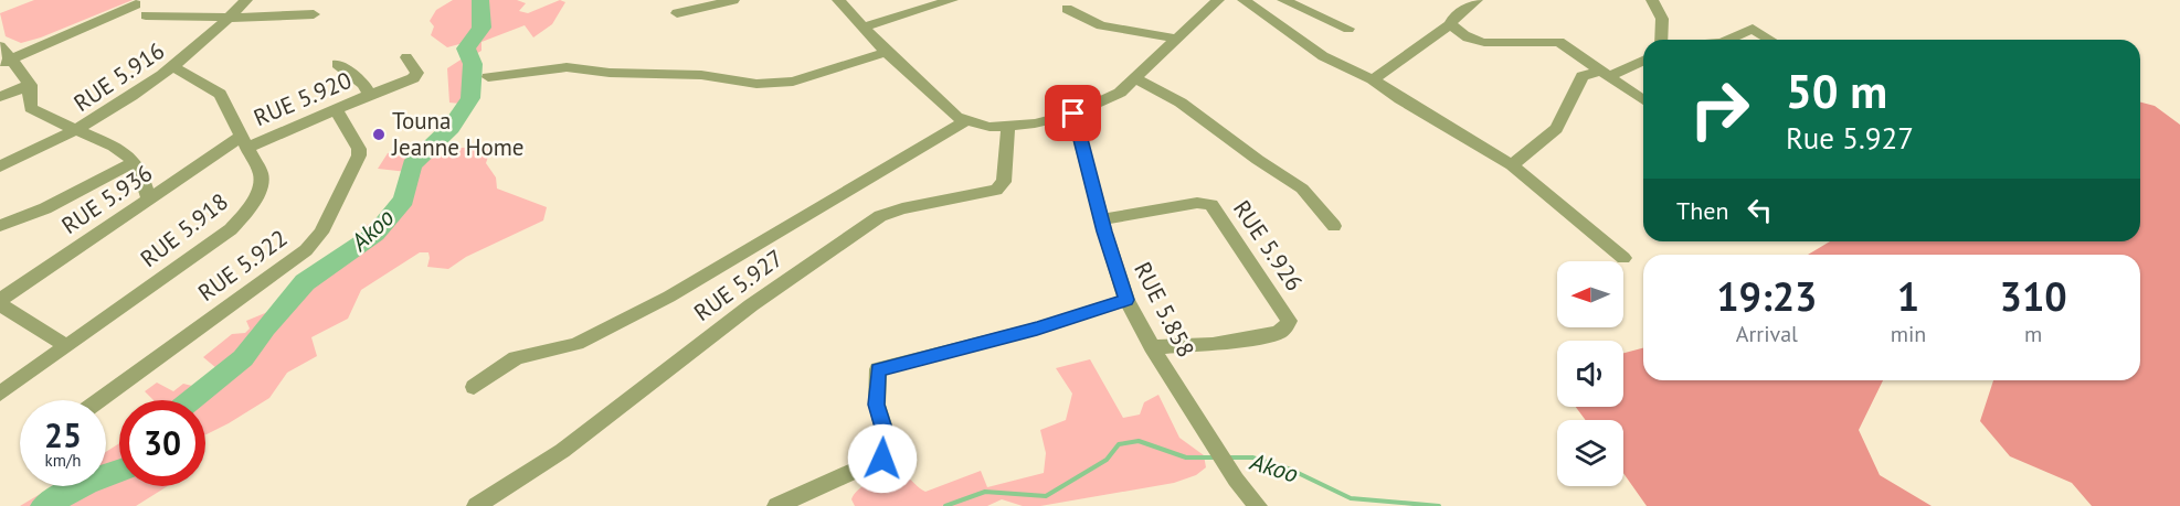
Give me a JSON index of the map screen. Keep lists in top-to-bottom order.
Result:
{
  "streets": {
    "street": [
      "RUE 5.916",
      "RUE 5.920",
      "RUE 5.936",
      "RUE 5.918",
      "RUE 5.926",
      "RUE 5.922",
      "RUE 5.927",
      "RUE 5.858"
    ]
  },
  "crossings": [
    ["RUE 5.916", "RUE 5.918"],
    ["RUE 5.920", "RUE 5.936"],
    ["RUE 5.920", "RUE 5.918"],
    ["RUE 5.920", "RUE 5.922"],
    ["RUE 5.936", "RUE 5.918"],
    ["RUE 5.926", "RUE 5.858"]
  ],
  "water": ["Akoo"],
  "places": ["Touna Jeanne Home"],
  "north": "left",
  "page": {
    "turn": ["50 m", "Rue 5.927"],
    "then": "Then",
    "eta": [
      "19:23",
      "Arrival",
      "1",
      "min",
      "310",
      "m"
    ],
    "speed": "25 km/h",
    "limit": "30"
  }
}
